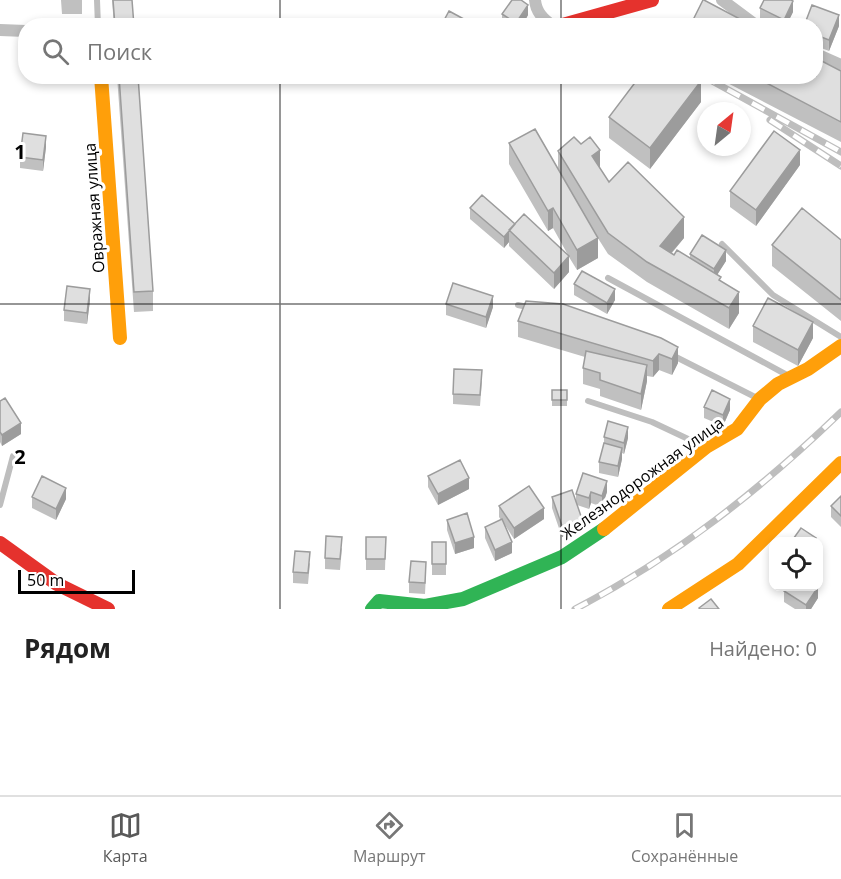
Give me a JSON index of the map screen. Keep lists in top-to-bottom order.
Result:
{
  "streets": {
    "street": ["Овражная улица", "Железнодорожная улица"]
  },
  "scale_bar": "50 m",
  "north": "top right",
  "page": {
    "search": "Поиск",
    "scale": "50 m",
    "heading": ["Рядом", "Найдено: 0"],
    "nav": ["Карта", "Маршрут", "Сохранённые"]
  },
  "grid": {
    "rows": ["1", "2"]
  }
}
